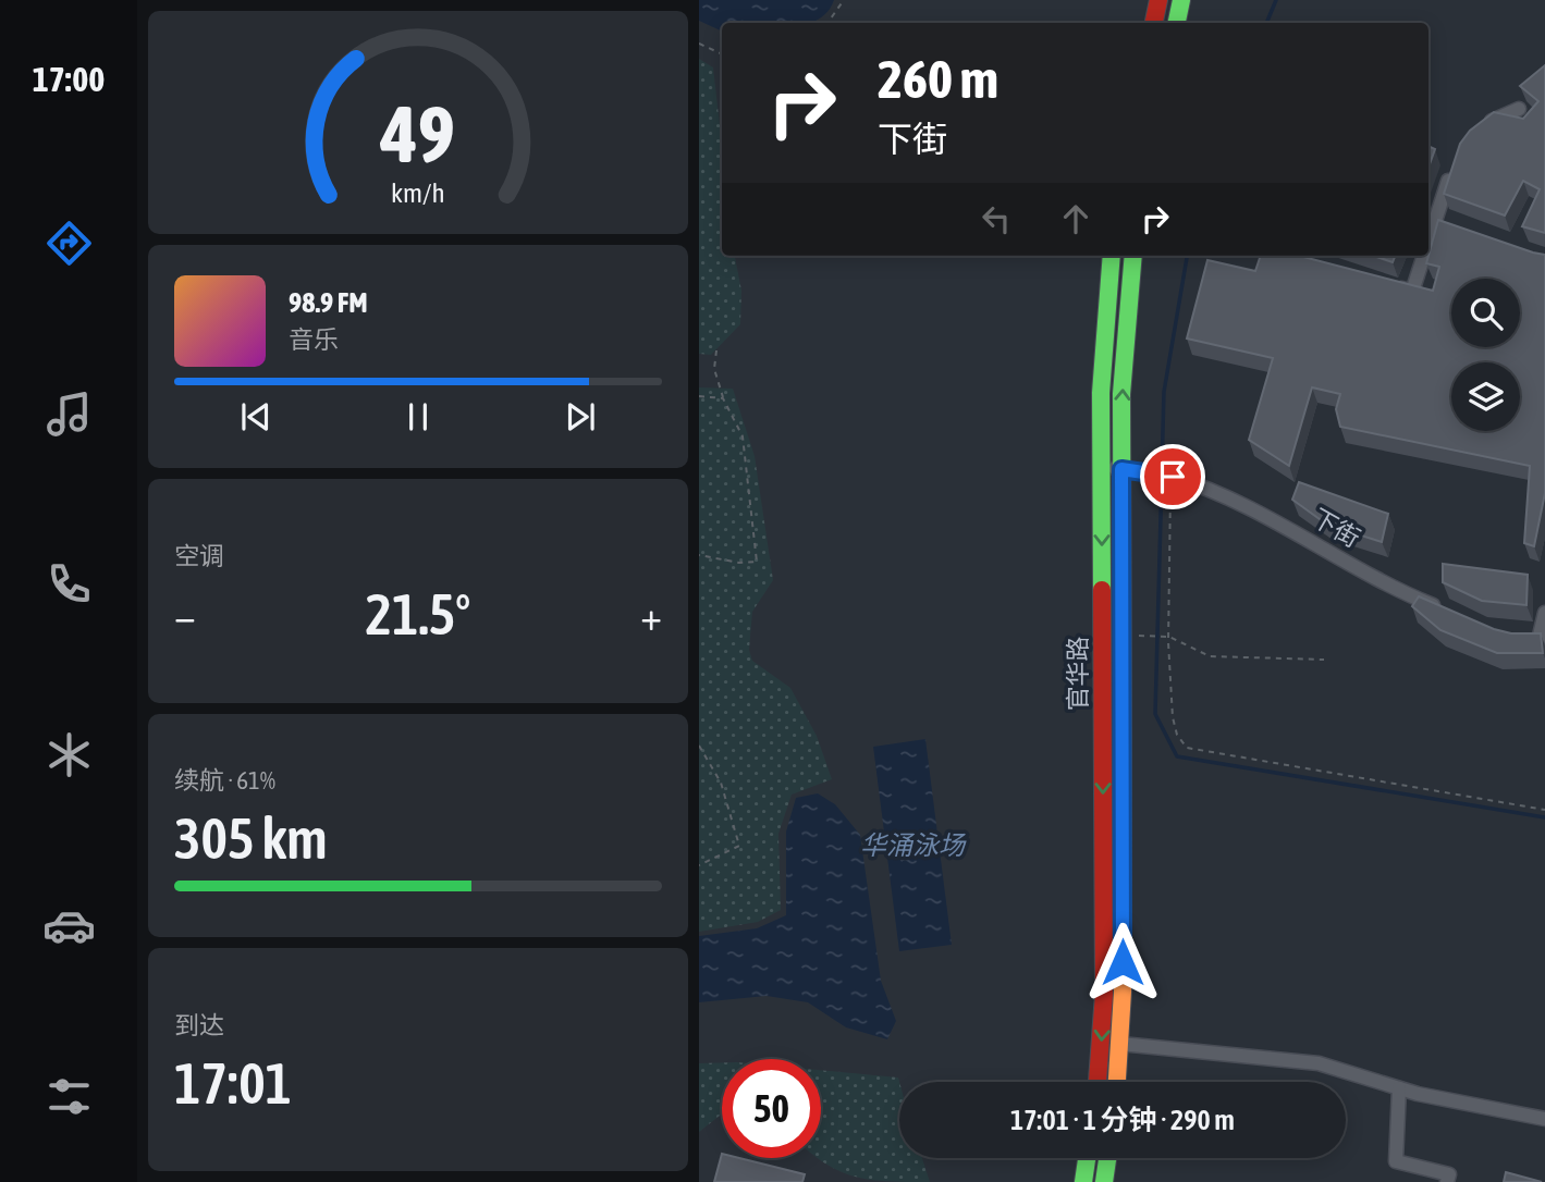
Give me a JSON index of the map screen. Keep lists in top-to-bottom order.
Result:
{
  "streets": {
    "main road": ["官华路"],
    "street": ["下街"]
  },
  "crossings": [
    ["下街", "官华路"]
  ],
  "water": ["华涌泳场"],
  "page": {
    "tabs": "17:00",
    "turn": ["260 m", "下街"],
    "song": ["98.9 FM", "音乐"],
    "tile": [
      "空调",
      ["续航 · 61%", "305 km"],
      ["到达", "17:01"]
    ],
    "heat": ["−", "21.5°", "+"],
    "limit": "50",
    "trip": "17:01 · 1 分钟 · 290 m",
    "gauge": ["49", "km/h"]
  }
}
